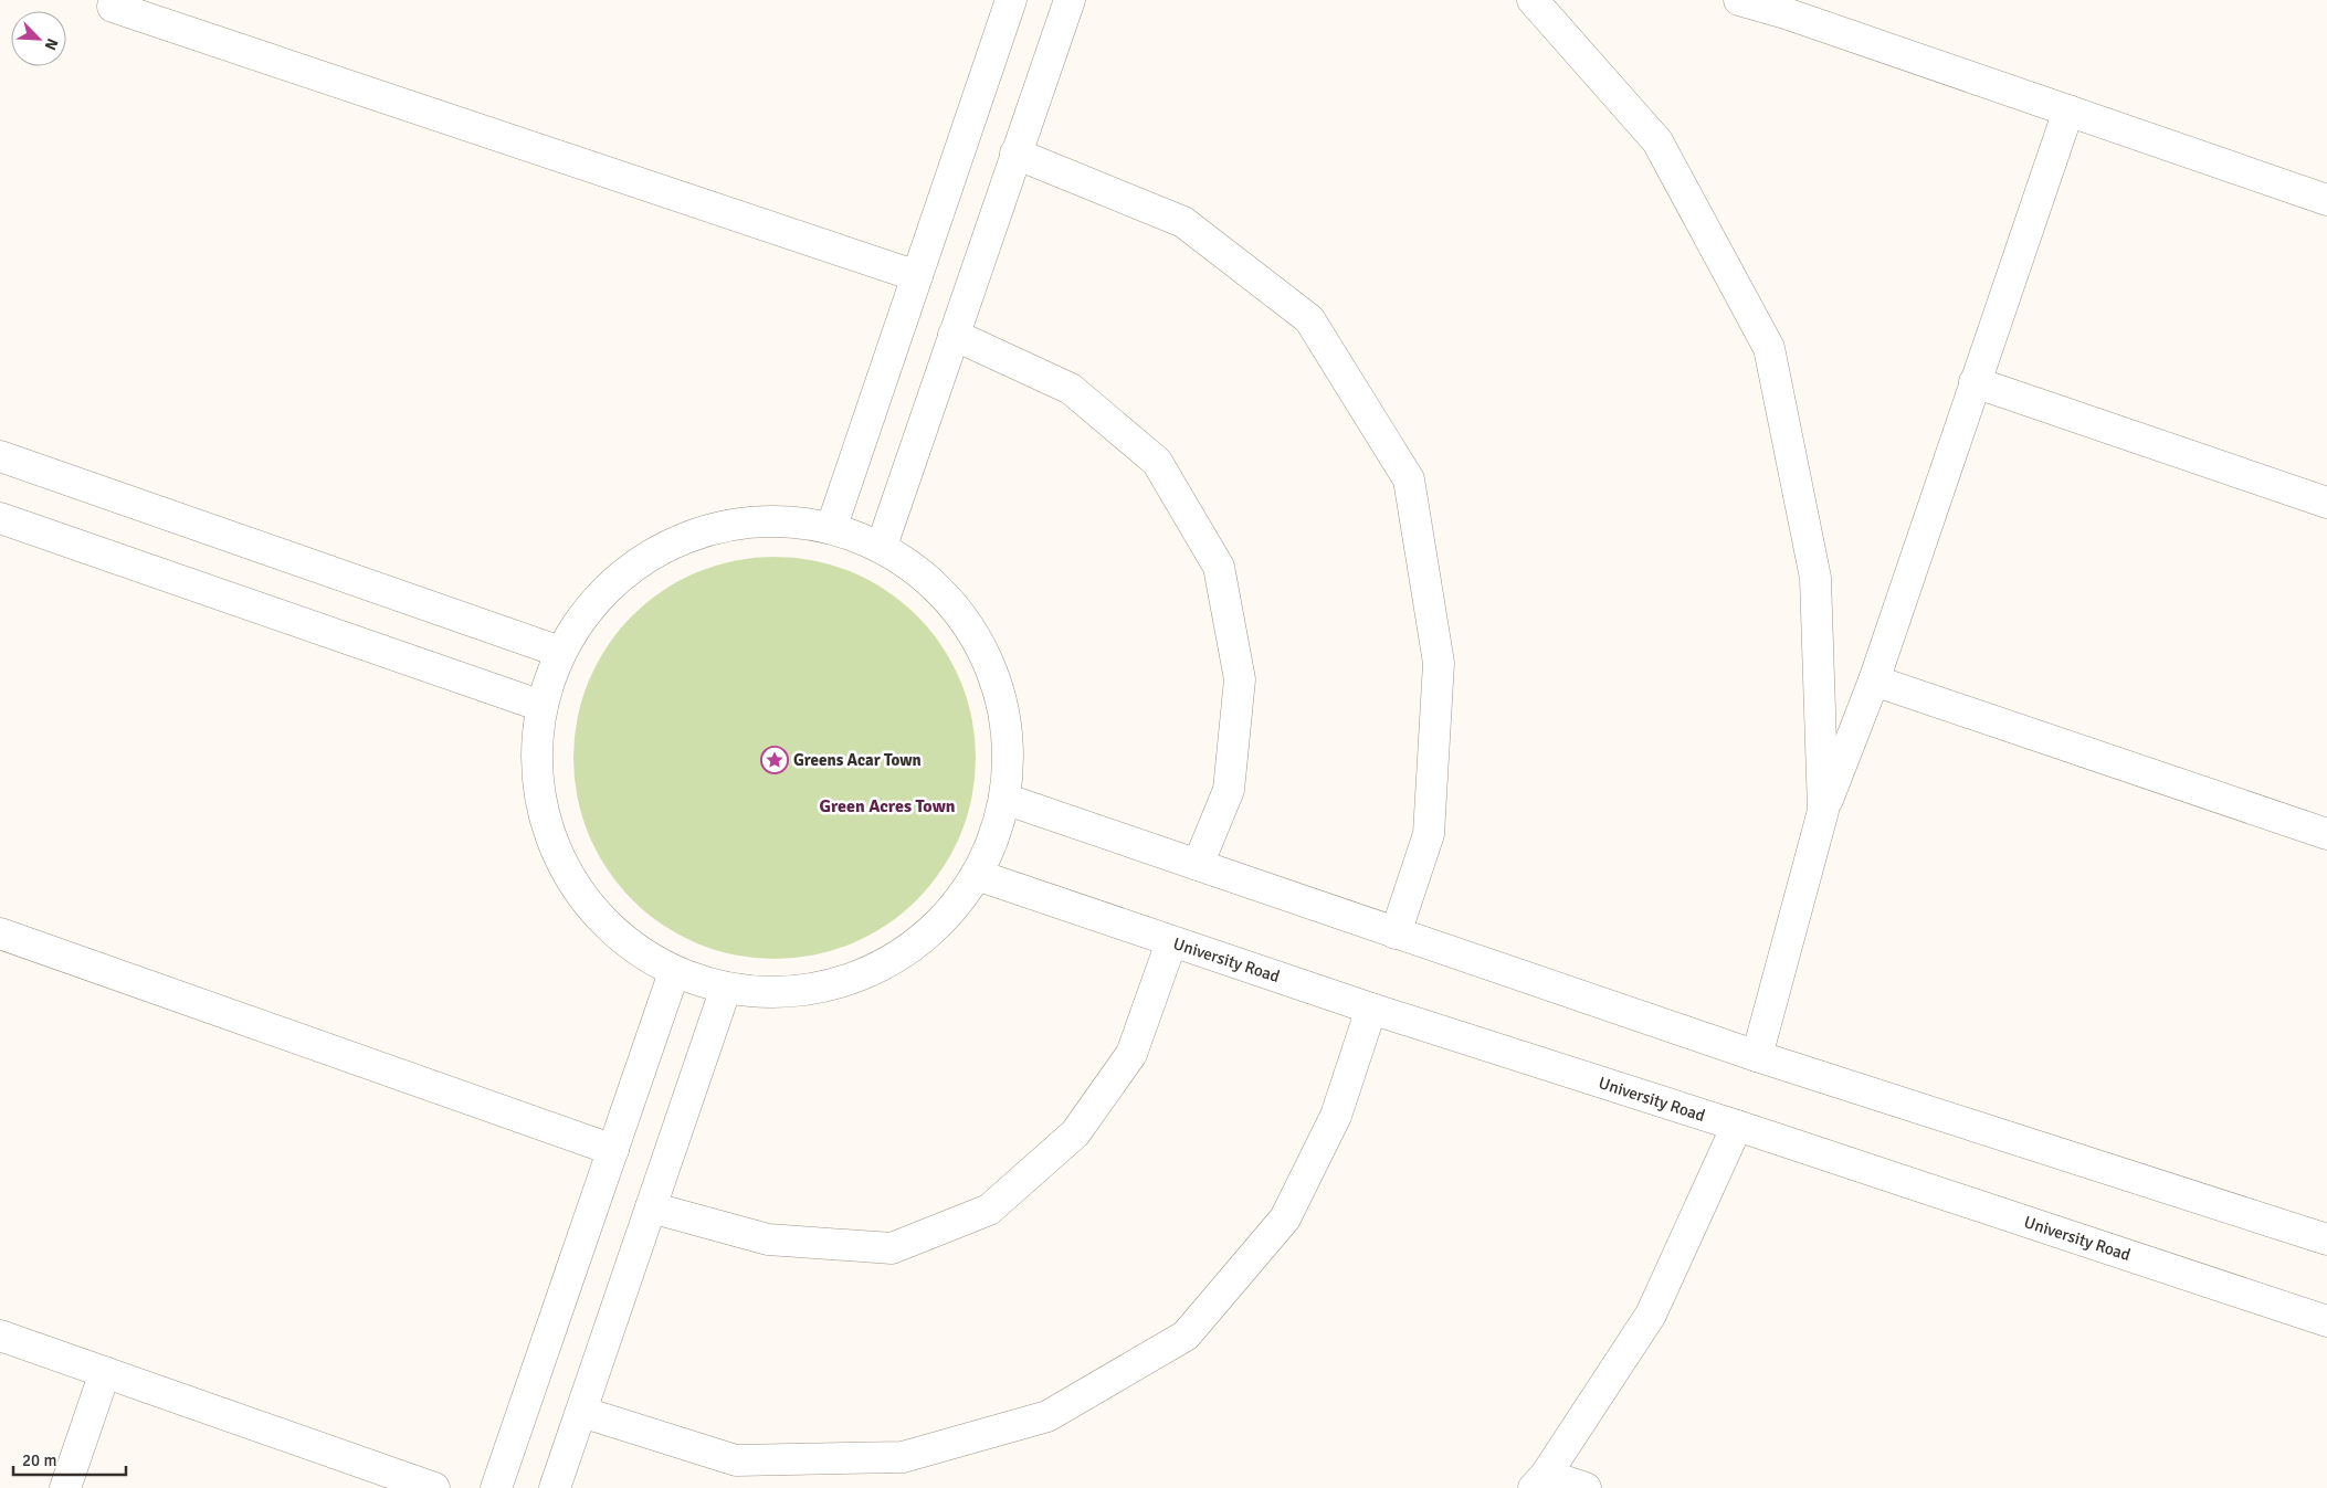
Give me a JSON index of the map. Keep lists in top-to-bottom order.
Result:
{
  "streets": {
    "street": ["University Road"]
  },
  "districts": ["Green Acres Town"],
  "places": {
    "place": ["Greens Acar Town"]
  },
  "scale_bar": "20 m",
  "north": "bottom right"
}
